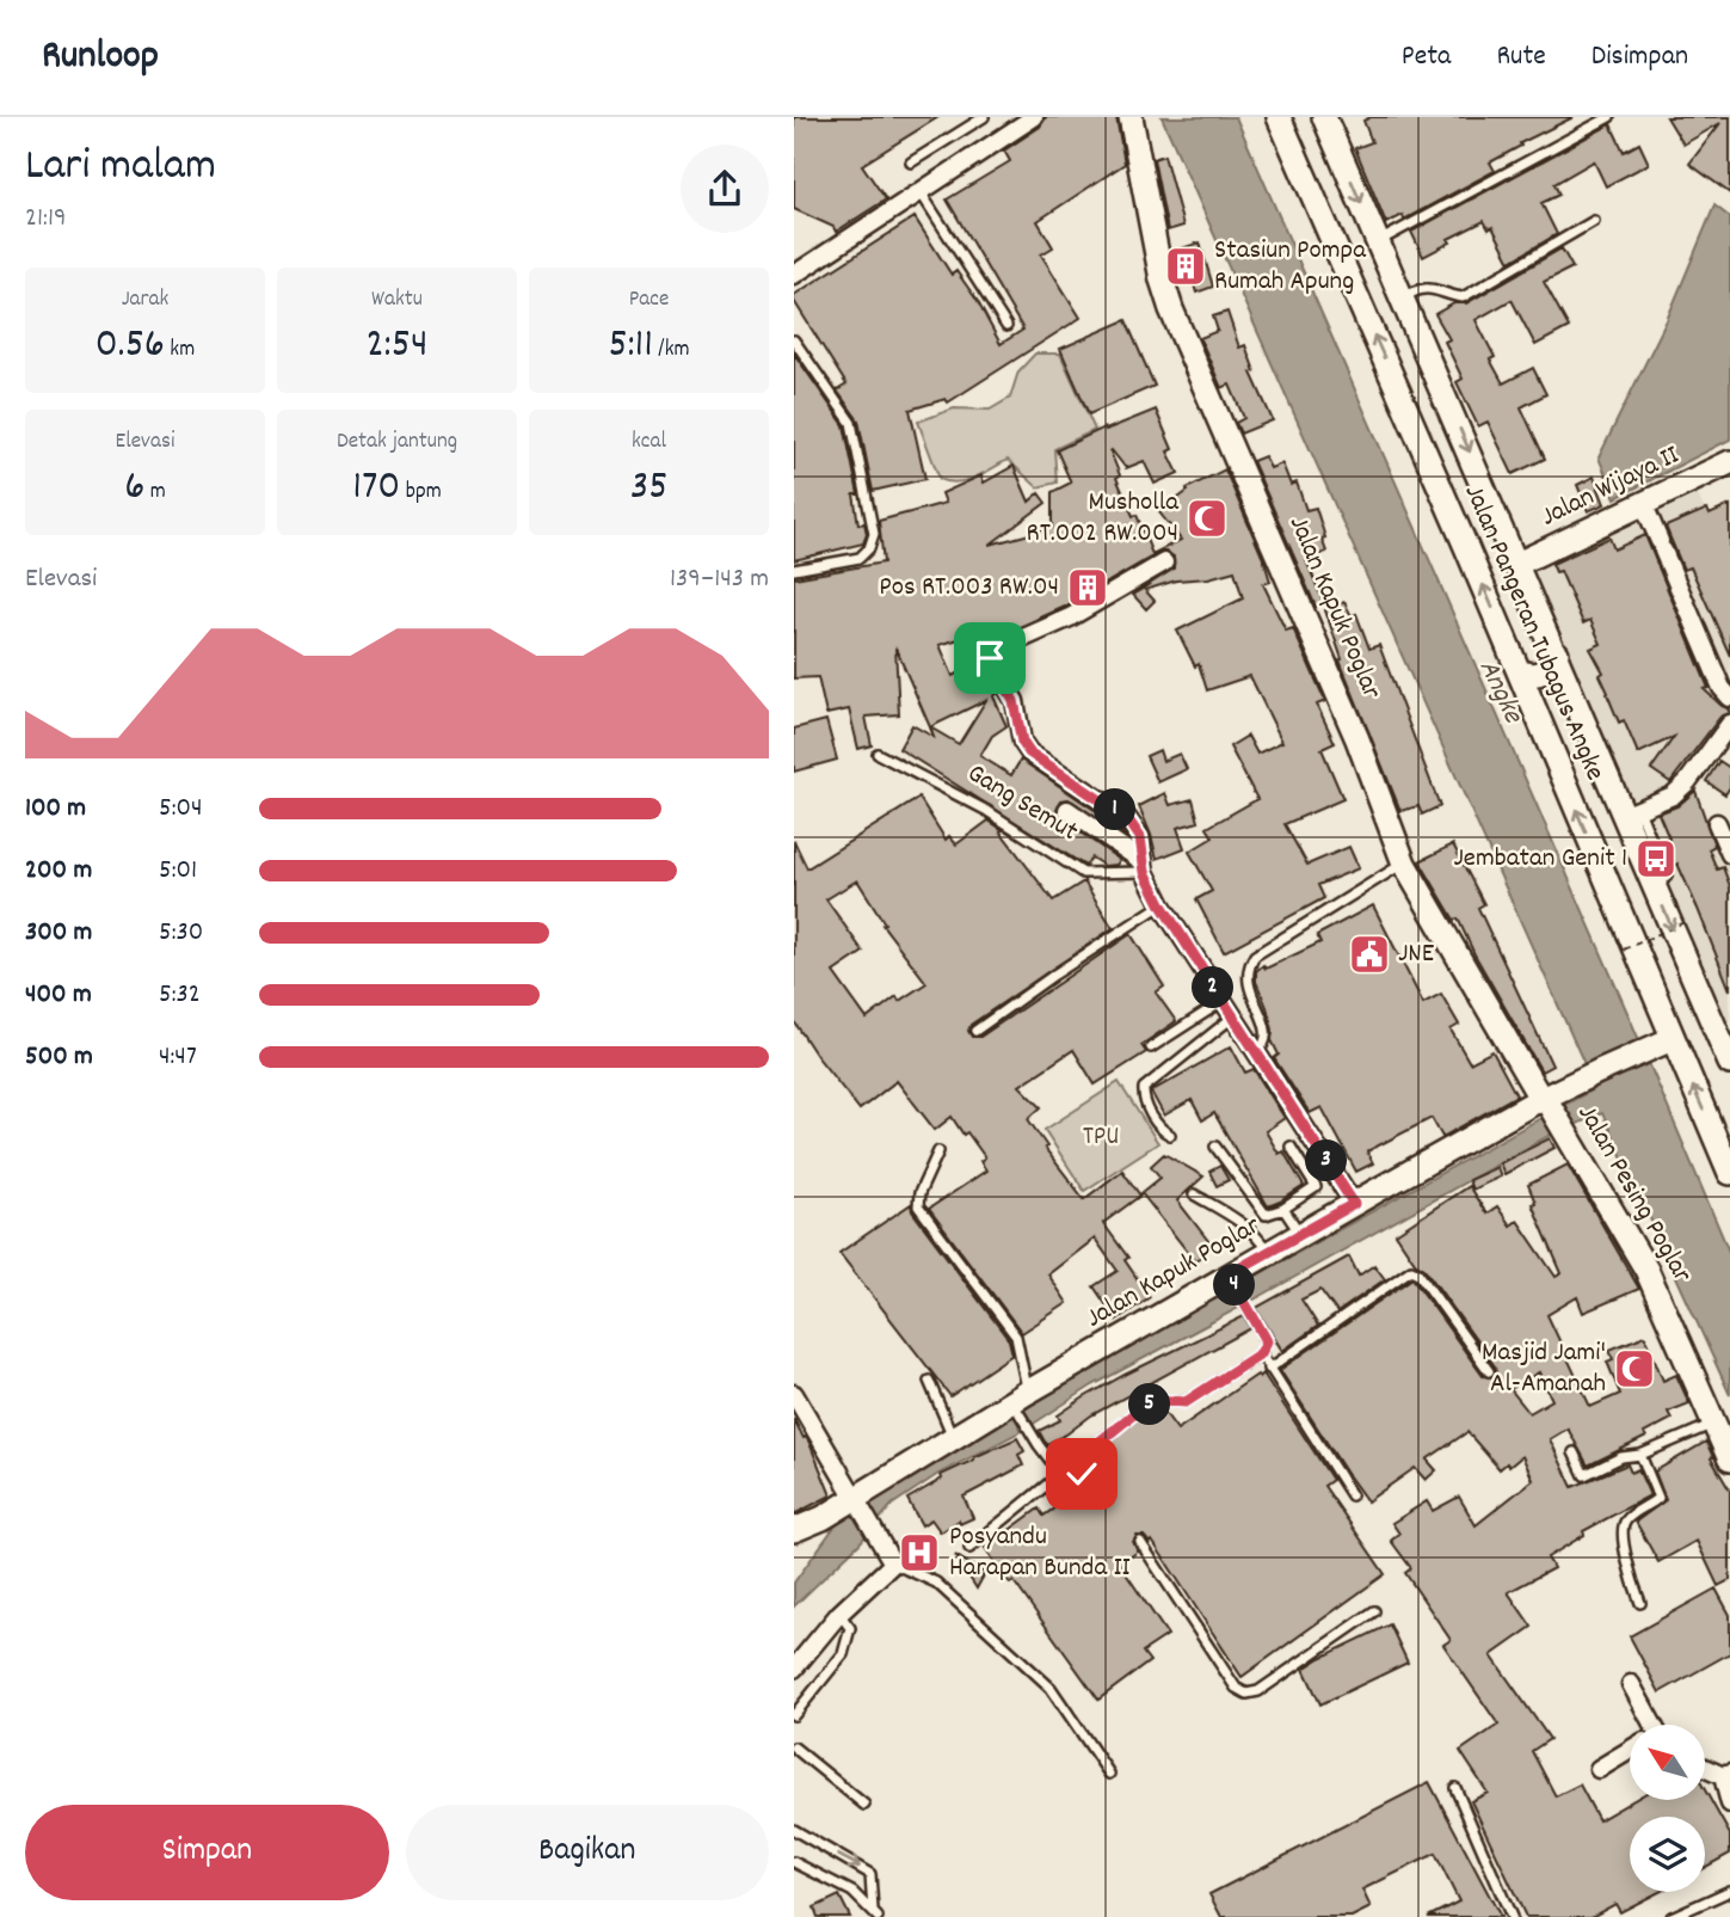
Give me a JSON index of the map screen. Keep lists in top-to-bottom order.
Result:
{
  "streets": {
    "street": [
      "Jalan Wijaya II",
      "Jalan Kapuk Poglar",
      "Jalan Pangeran Tubagus Angke",
      "Gang Semut",
      "Jalan Pesing Poglar"
    ]
  },
  "crossings": [
    ["Jalan Wijaya II", "Jalan Pangeran Tubagus Angke"],
    ["Jalan Kapuk Poglar", "Gang Semut"],
    ["Jalan Kapuk Poglar", "Jalan Pesing Poglar"]
  ],
  "water": ["Angke"],
  "parks": ["TPU"],
  "places": {
    "building": ["Stasiun Pompa Rumah Apung", "Pos RT.003 RW.04"],
    "mosque": ["Musholla RT.002 RW.004", "Masjid Jami' Al-Amanah"],
    "bus stop": ["Jembatan Genit 1"],
    "public building": ["JNE"],
    "hospital": ["Posyandu Harapan Bunda II"]
  },
  "north": "top left",
  "page": {
    "header": "Runloop",
    "nav": ["Peta", "Rute", "Disimpan"],
    "heading": ["Lari malam", "21:19"],
    "stats": [
      ["Jarak", "0.56 km"],
      ["Waktu", "2:54"],
      ["Pace", "5:11 /km"],
      ["Elevasi", "6 m"],
      ["Detak jantung", "170 bpm"],
      ["kcal", "35"]
    ],
    "chart": ["Elevasi", "139–143 m"],
    "list": [
      {
        "name": "100 m",
        "note": "5:04"
      },
      {
        "name": "200 m",
        "note": "5:01"
      },
      {
        "name": "300 m",
        "note": "5:30"
      },
      {
        "name": "400 m",
        "note": "5:32"
      },
      {
        "name": "500 m",
        "note": "4:47"
      }
    ],
    "pins": [
      "1",
      "2",
      "3",
      "4",
      "5"
    ],
    "buttons": ["Simpan", "Bagikan"]
  }
}
